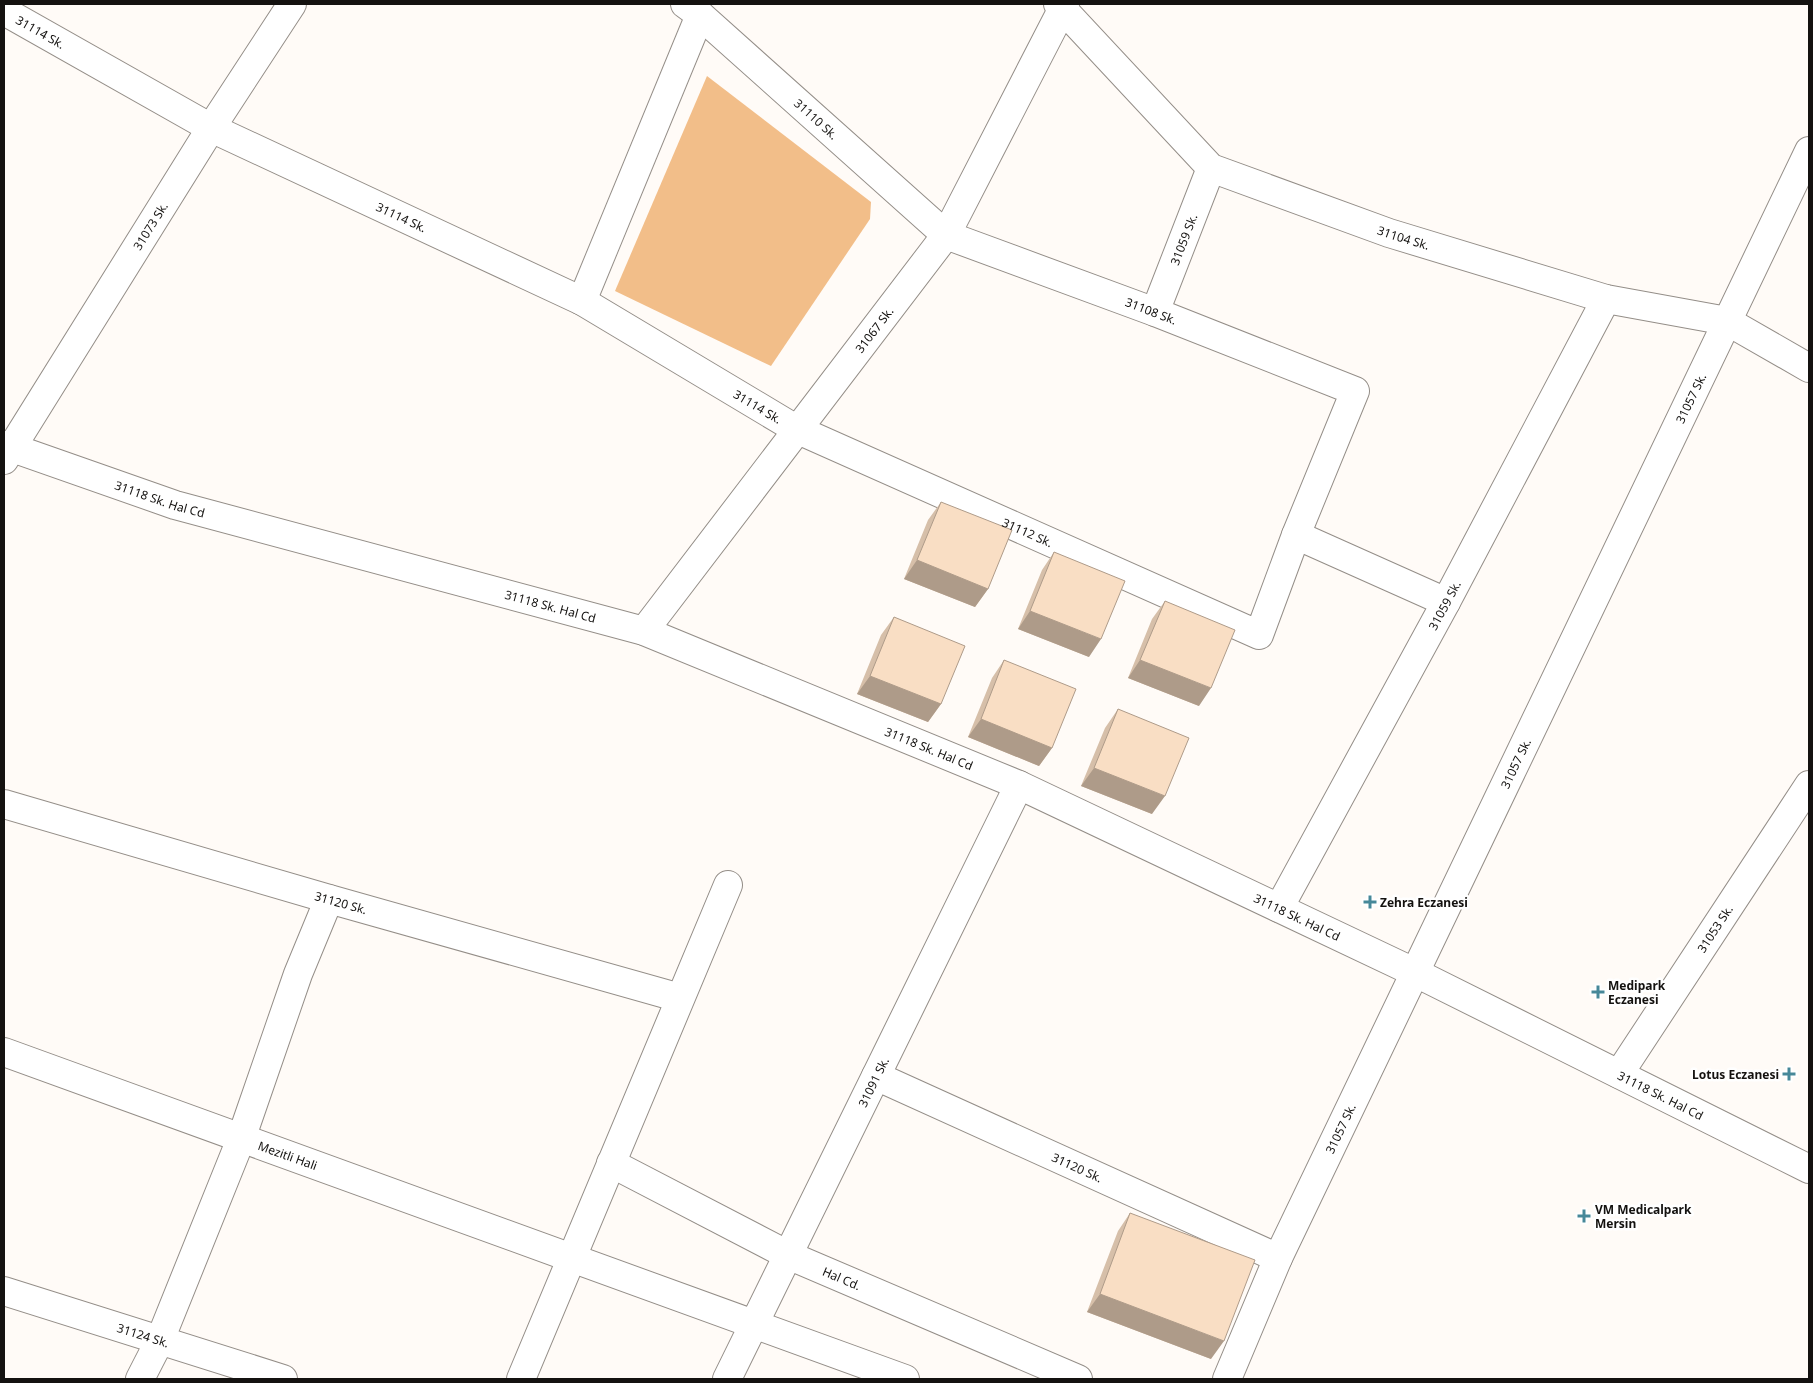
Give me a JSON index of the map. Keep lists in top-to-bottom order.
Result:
{
  "streets": {
    "street": [
      "31114 Sk.",
      "31110 Sk.",
      "31073 Sk.",
      "31104 Sk.",
      "31059 Sk.",
      "31108 Sk.",
      "31067 Sk.",
      "31057 Sk.",
      "31118 Sk. Hal Cd",
      "31112 Sk.",
      "31120 Sk.",
      "31053 Sk.",
      "31091 Sk.",
      "Mezitli Hali",
      "Hal Cd.",
      "31124 Sk."
    ]
  },
  "crossings": [
    ["31114 Sk.", "31073 Sk."],
    ["31114 Sk.", "31067 Sk."],
    ["31114 Sk.", "31112 Sk."],
    ["31110 Sk.", "31108 Sk."],
    ["31110 Sk.", "31067 Sk."],
    ["31073 Sk.", "31118 Sk. Hal Cd"],
    ["31104 Sk.", "31059 Sk."],
    ["31104 Sk.", "31067 Sk."],
    ["31104 Sk.", "31057 Sk."],
    ["31059 Sk.", "31108 Sk."],
    ["31059 Sk.", "31118 Sk. Hal Cd"],
    ["31108 Sk.", "31067 Sk."],
    ["31108 Sk.", "31112 Sk."],
    ["31067 Sk.", "31118 Sk. Hal Cd"],
    ["31067 Sk.", "31112 Sk."],
    ["31057 Sk.", "31118 Sk. Hal Cd"],
    ["31057 Sk.", "31120 Sk."],
    ["31118 Sk. Hal Cd", "31053 Sk."],
    ["31118 Sk. Hal Cd", "31091 Sk."],
    ["31120 Sk.", "31091 Sk."],
    ["31091 Sk.", "Hal Cd."]
  ],
  "places": {
    "health": [
      "Zehra Eczanesi",
      "Medipark Eczanesi",
      "Lotus Eczanesi",
      "VM Medicalpark Mersin"
    ]
  }
}
